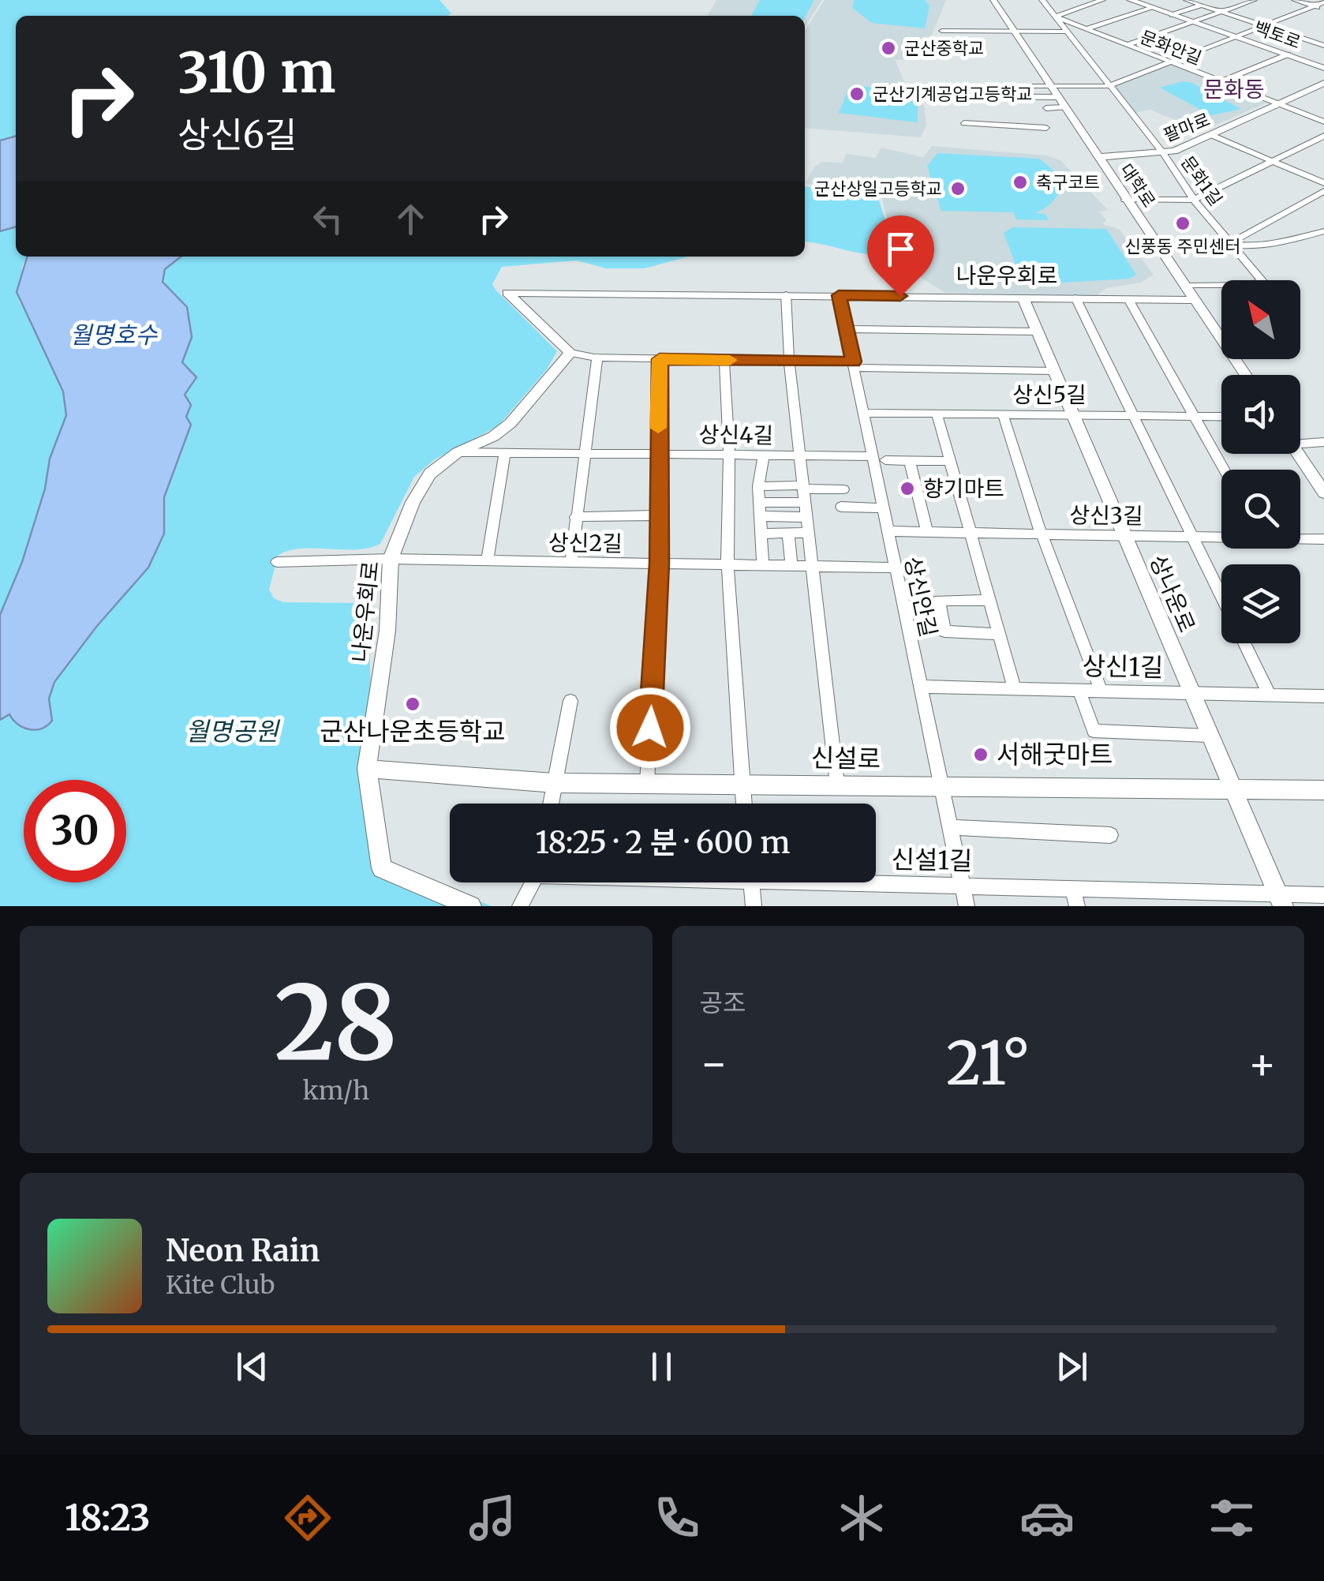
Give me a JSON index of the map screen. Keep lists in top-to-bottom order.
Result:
{
  "streets": {
    "street": [
      "백토로",
      "문화안길",
      "팔마로",
      "문화1길",
      "대학로",
      "나운우회로",
      "상신5길",
      "상신4길",
      "상신3길",
      "상신2길",
      "상나운로",
      "상신안길",
      "상신1길",
      "신설로",
      "신설1길"
    ]
  },
  "crossings": [
    ["문화안길", "팔마로"],
    ["문화안길", "문화1길"],
    ["팔마로", "문화1길"],
    ["팔마로", "대학로"],
    ["문화1길", "대학로"],
    ["대학로", "나운우회로"],
    ["나운우회로", "상신4길"],
    ["나운우회로", "상신2길"],
    ["나운우회로", "상나운로"],
    ["나운우회로", "상신안길"],
    ["나운우회로", "신설로"],
    ["상신5길", "상나운로"],
    ["상신5길", "상신안길"],
    ["상신4길", "상신안길"],
    ["상신3길", "상나운로"],
    ["상신3길", "상신안길"],
    ["상신2길", "상신안길"],
    ["상나운로", "상신1길"],
    ["상나운로", "신설로"],
    ["상나운로", "신설1길"],
    ["상신안길", "상신1길"],
    ["상신안길", "신설로"],
    ["상신안길", "신설1길"]
  ],
  "districts": ["문화동"],
  "water": ["월명호수"],
  "parks": ["월명공원"],
  "places": [
    "군산중학교",
    "군산기계공업고등학교",
    "축구코트",
    "군산상일고등학교",
    "신풍동 주민센터",
    "향기마트",
    "군산나운초등학교",
    "서해굿마트"
  ],
  "north": "top left",
  "page": {
    "turn": ["310 m", "상신6길"],
    "limit": "30",
    "trip": "18:25 · 2 분 · 600 m",
    "tile": [
      ["28", "km/h"],
      "공조"
    ],
    "heat": ["−", "21°", "+"],
    "song": ["Neon Rain", "Kite Club"],
    "tabs": "18:23"
  }
}
